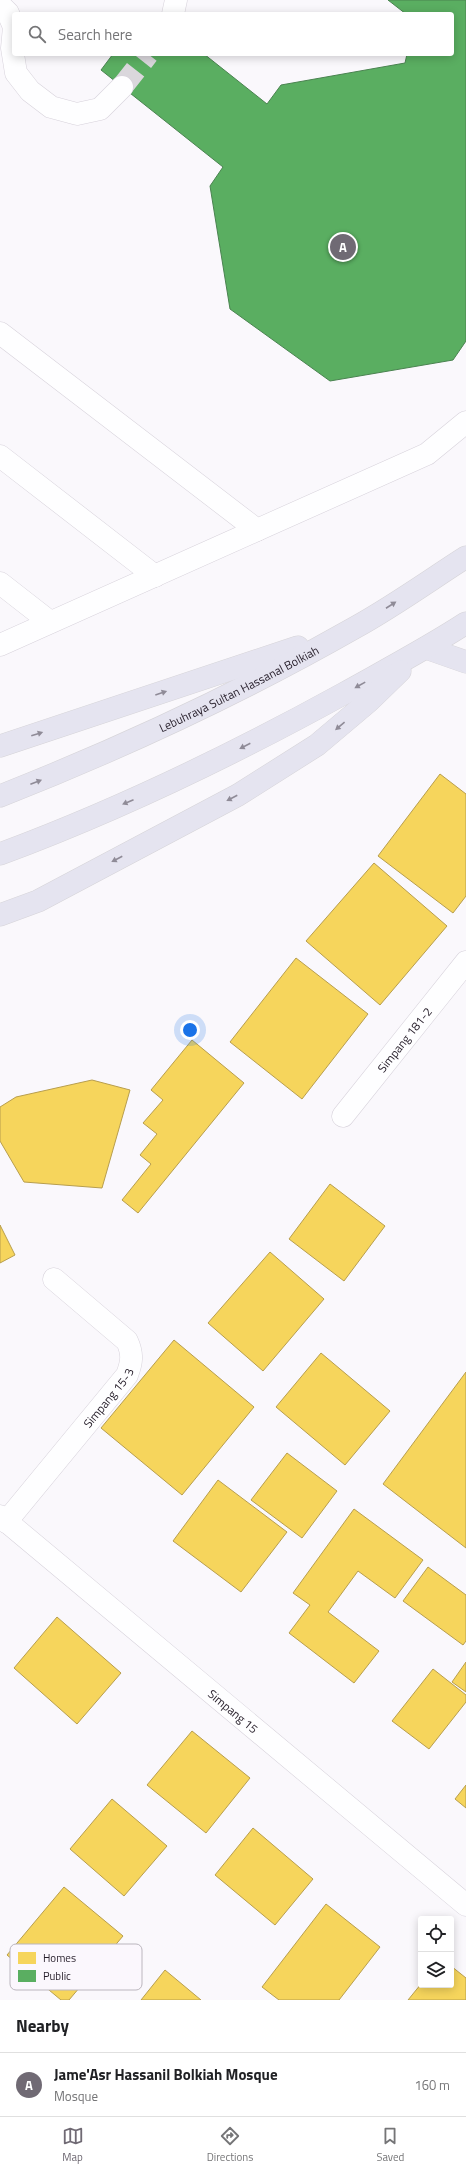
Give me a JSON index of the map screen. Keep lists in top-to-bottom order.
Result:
{
  "streets": {
    "highway": ["Lebuhraya Sultan Hassanal Bolkiah"],
    "street": ["Simpang 181-2", "Simpang 15-3", "Simpang 15"]
  },
  "crossings": [
    ["Simpang 15-3", "Simpang 15"]
  ],
  "legend": ["Homes", "Public"],
  "page": {
    "search": "Search here",
    "pins": "A",
    "heading": "Nearby",
    "list": [
      {
        "mark": "A",
        "name": "Jame'Asr Hassanil Bolkiah Mosque",
        "note": "Mosque",
        "value": "160 m"
      }
    ],
    "nav": ["Map", "Directions", "Saved"]
  }
}
